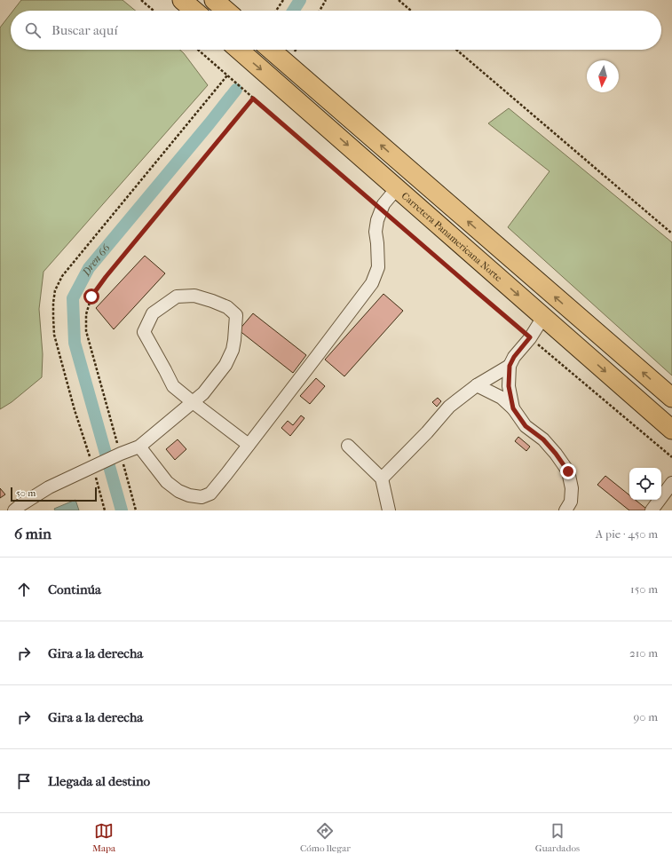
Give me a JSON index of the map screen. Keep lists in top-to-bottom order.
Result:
{
  "streets": {
    "highway": ["Carretera Panamericana Norte"]
  },
  "water": ["Dren 66"],
  "scale_bar": "50 m",
  "north": "bottom",
  "page": {
    "search": "Buscar aquí",
    "scale": "50 m",
    "heading": ["6 min", "A pie · 450 m"],
    "list": [
      ["Continúa", "150 m"],
      ["Gira a la derecha", "210 m"],
      ["Gira a la derecha", "90 m"],
      "Llegada al destino"
    ],
    "nav": ["Mapa", "Cómo llegar", "Guardados"]
  }
}
